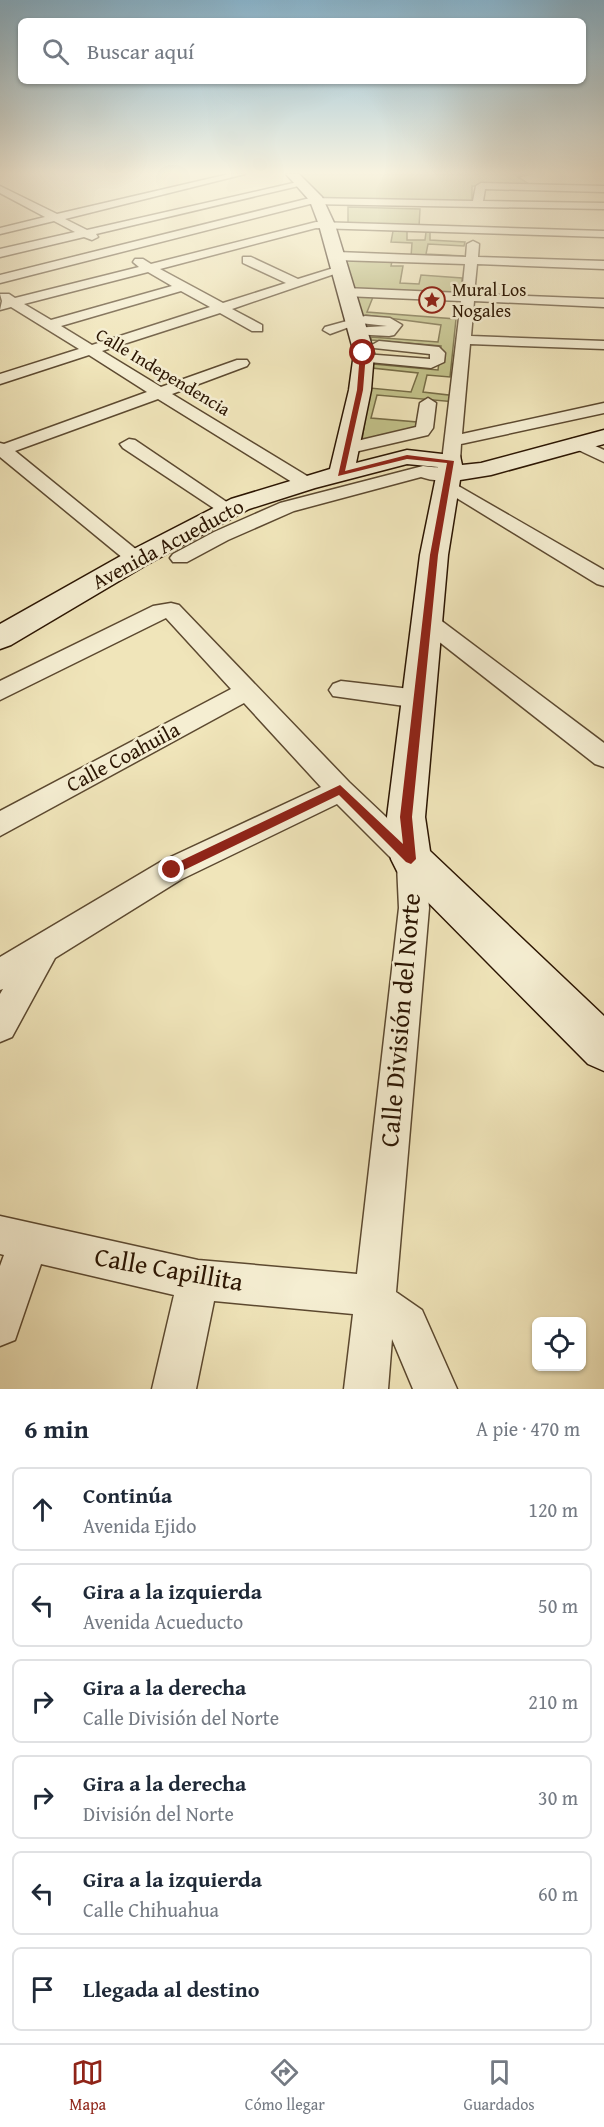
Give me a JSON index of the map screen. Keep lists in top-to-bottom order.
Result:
{
  "streets": {
    "main road": ["Avenida Acueducto", "Calle División del Norte"],
    "street": ["Calle Independencia", "Calle Coahuila", "Calle Capillita"]
  },
  "crossings": [
    ["Calle Independencia", "Avenida Acueducto"],
    ["Avenida Acueducto", "Calle División del Norte"],
    ["Calle División del Norte", "Calle Capillita"]
  ],
  "places": {
    "place": ["Mural Los Nogales"]
  },
  "page": {
    "search": "Buscar aquí",
    "heading": ["6 min", "A pie · 470 m"],
    "list": [
      ["Continúa", "Avenida Ejido", "120 m"],
      ["Gira a la izquierda", "Avenida Acueducto", "50 m"],
      ["Gira a la derecha", "Calle División del Norte", "210 m"],
      ["Gira a la derecha", "División del Norte", "30 m"],
      ["Gira a la izquierda", "Calle Chihuahua", "60 m"],
      "Llegada al destino"
    ],
    "nav": ["Mapa", "Cómo llegar", "Guardados"]
  }
}
